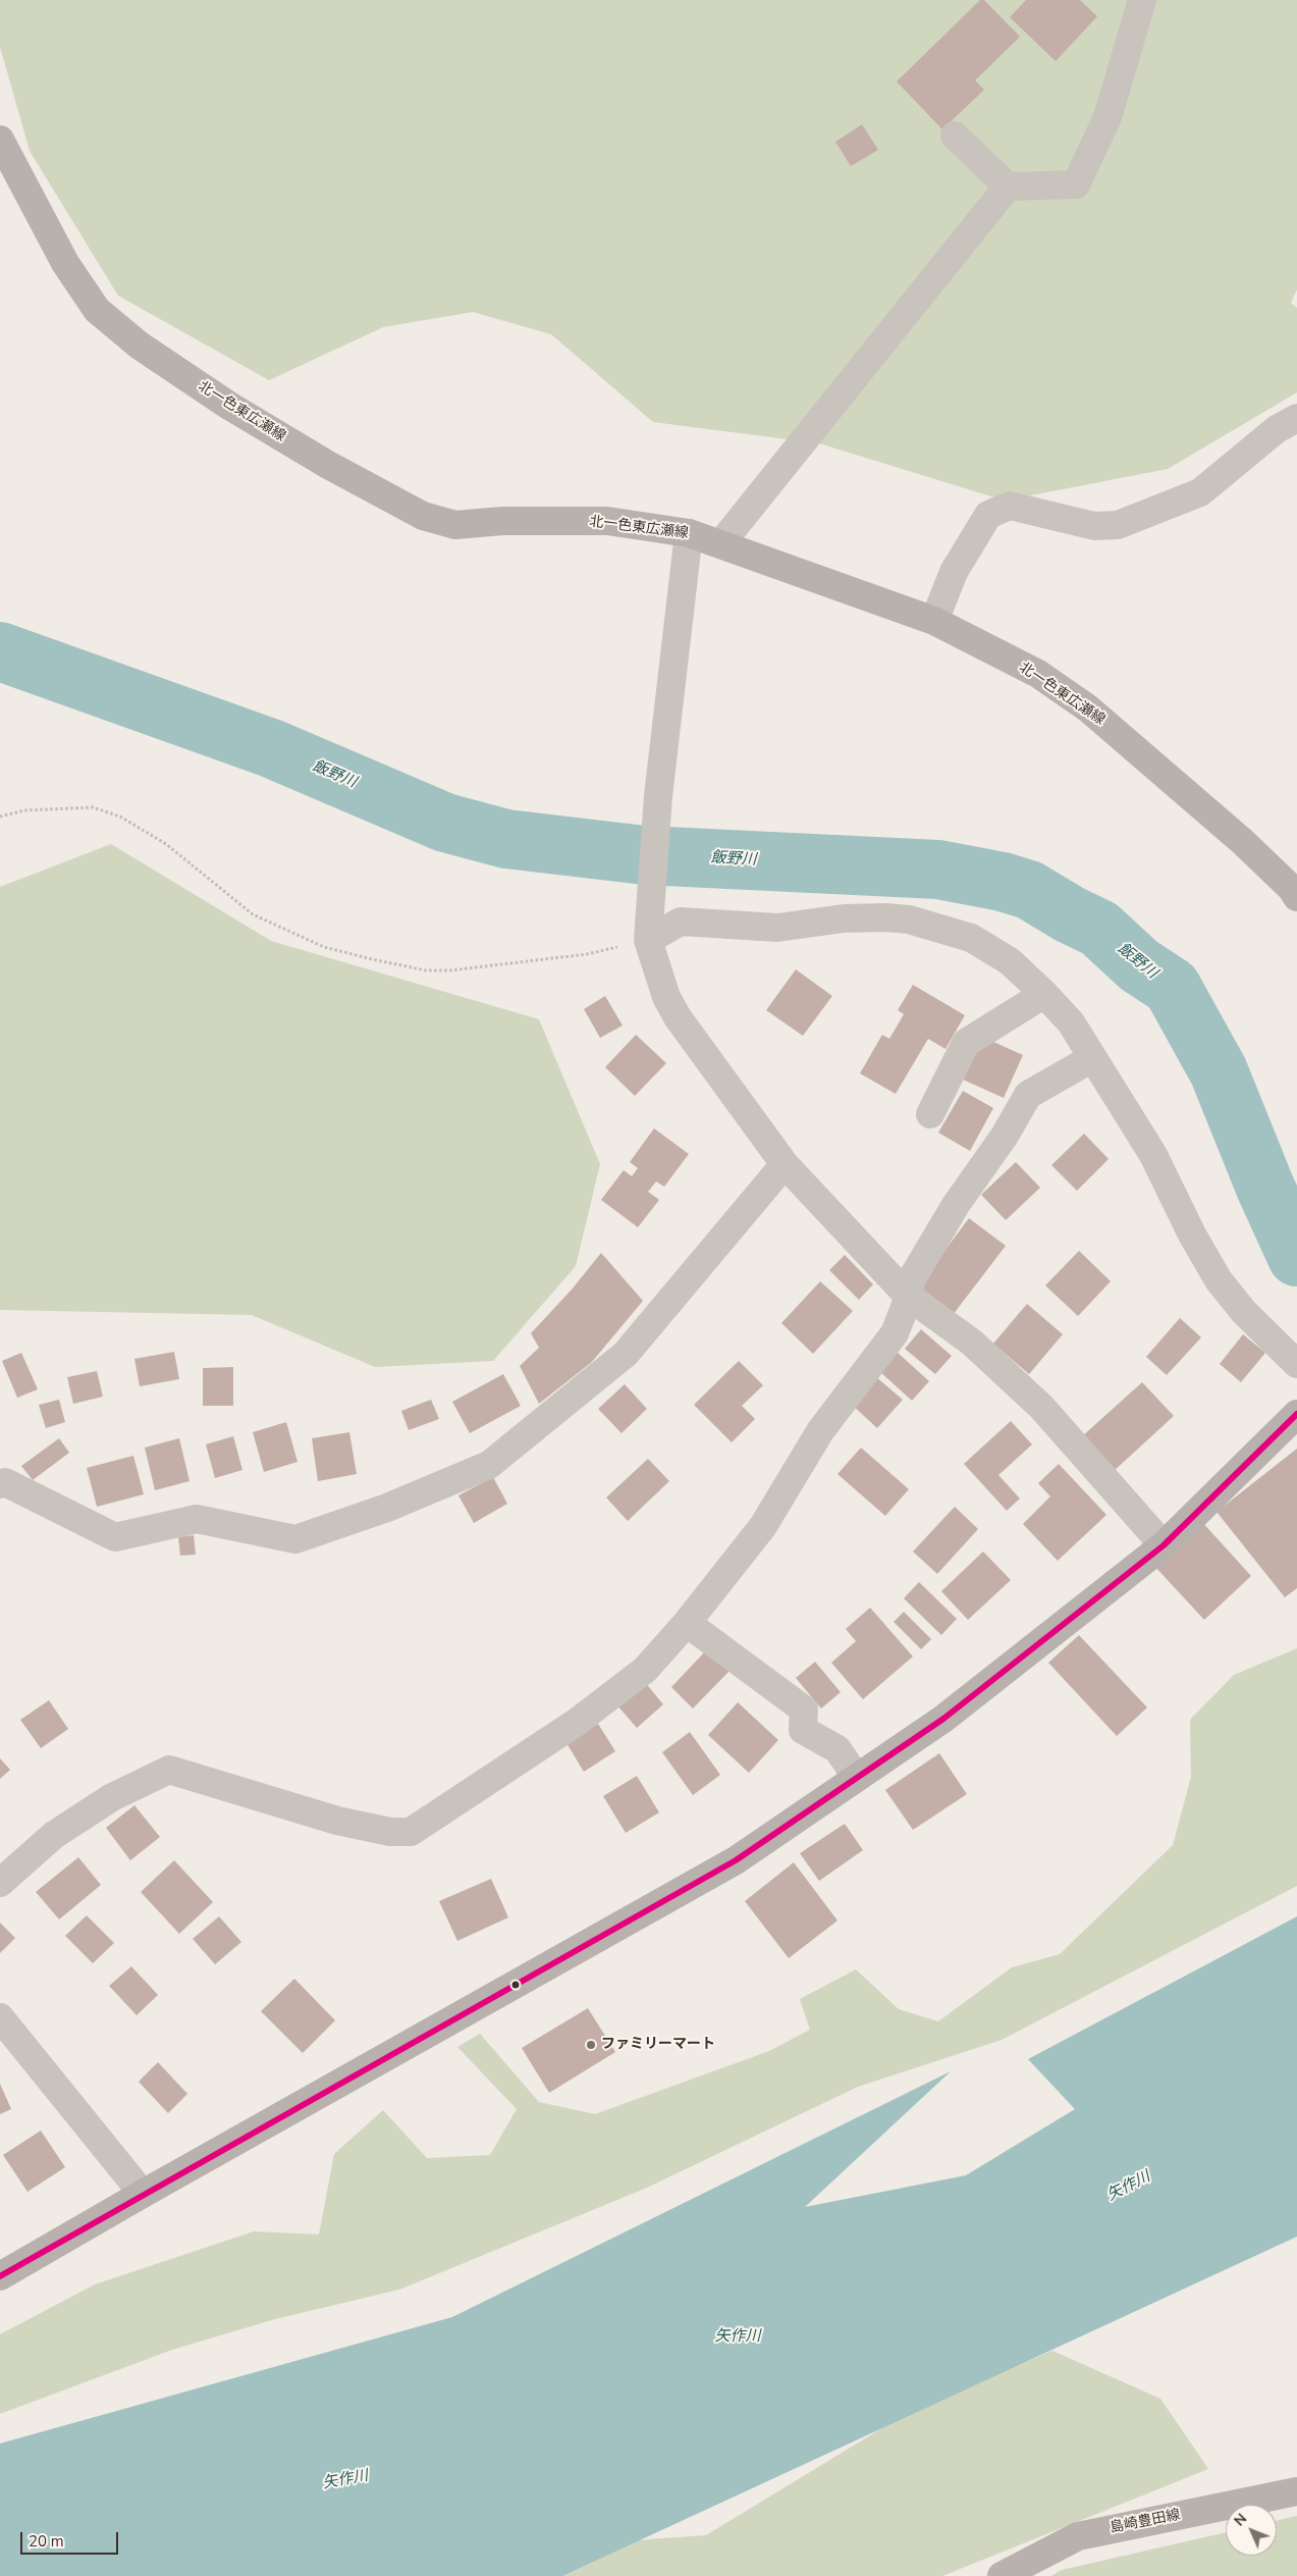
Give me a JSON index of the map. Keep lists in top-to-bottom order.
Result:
{
  "streets": {
    "main road": ["北一色東広瀬線", "島崎豊田線"]
  },
  "water": ["飯野川", "矢作川"],
  "places": ["ファミリーマート"],
  "scale_bar": "20 m",
  "north": "top left"
}
